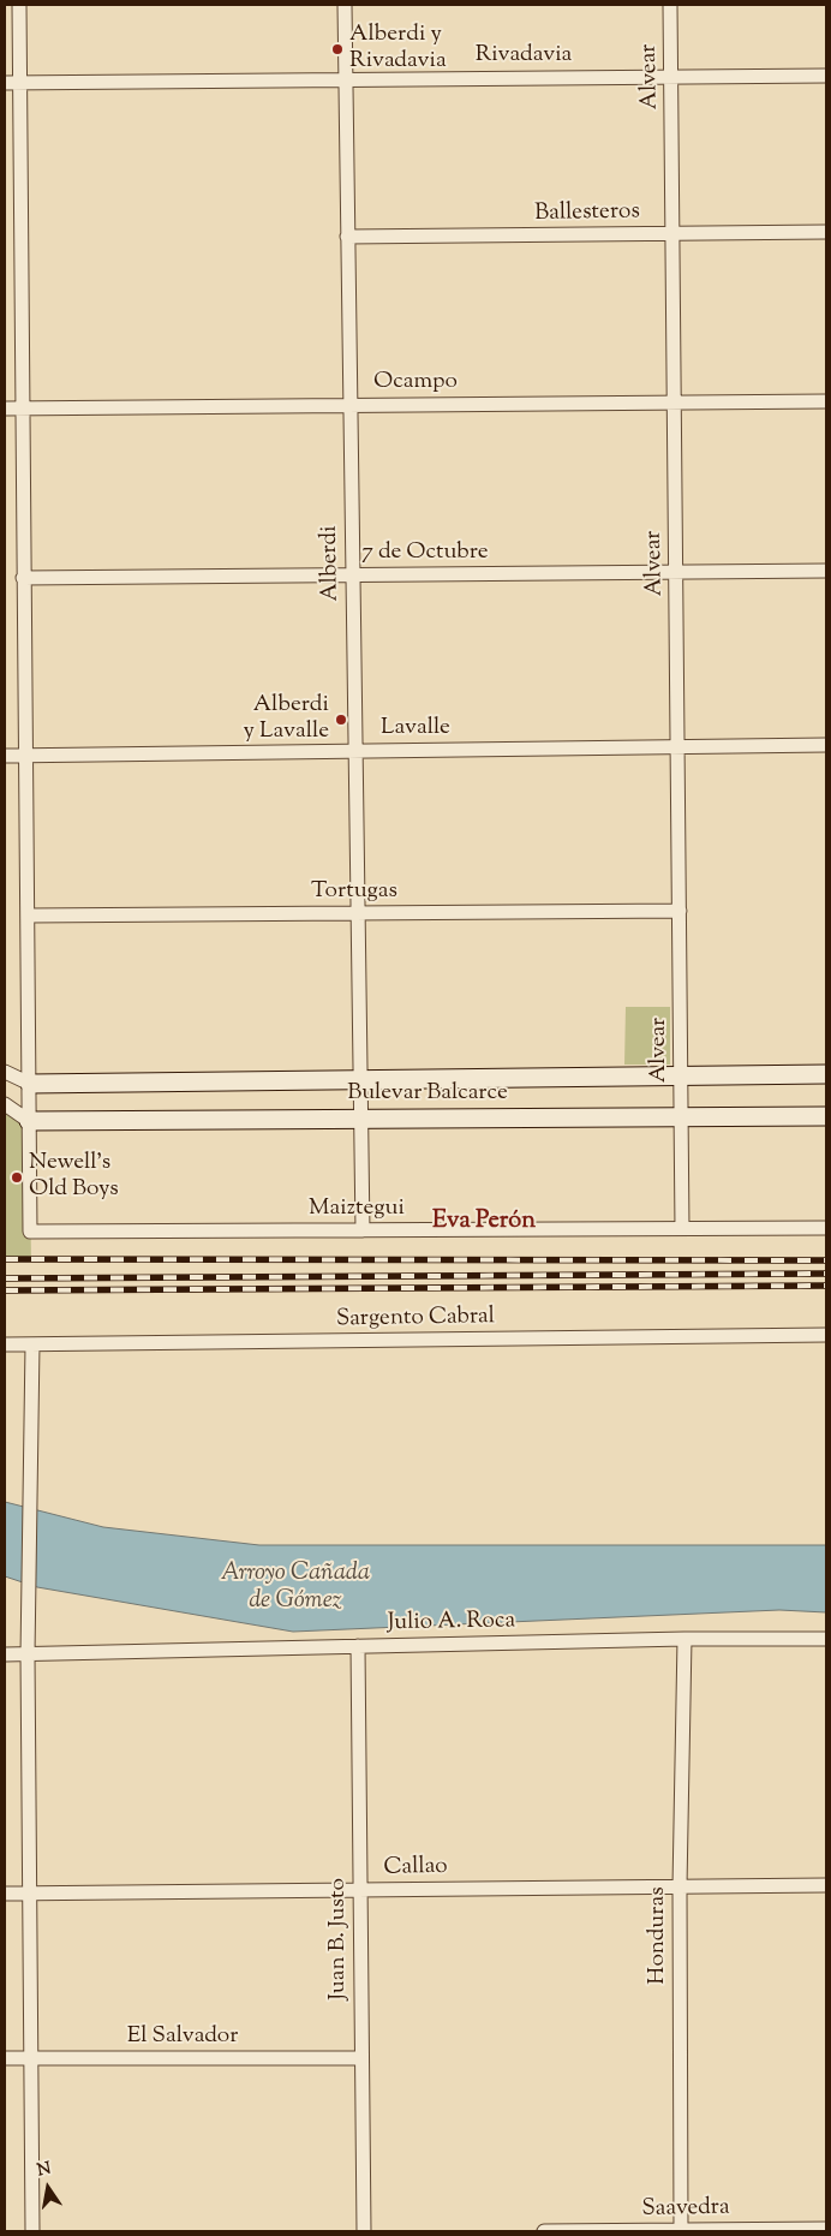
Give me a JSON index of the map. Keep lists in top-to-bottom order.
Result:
{
  "streets": {
    "main road": ["Bulevar Balcarce"],
    "street": [
      "Rivadavia",
      "Alvear",
      "Ballesteros",
      "Ocampo",
      "7 de Octubre",
      "Alberdi",
      "Lavalle",
      "Tortugas",
      "Maiztegui",
      "Sargento Cabral",
      "Julio A. Roca",
      "Callao",
      "Honduras",
      "Juan B. Justo",
      "El Salvador",
      "Saavedra"
    ]
  },
  "crossings": [
    ["Rivadavia", "Alvear"],
    ["Rivadavia", "Alberdi"],
    ["Alvear", "Ballesteros"],
    ["Alvear", "Ocampo"],
    ["Alvear", "7 de Octubre"],
    ["Alvear", "Lavalle"],
    ["Alvear", "Tortugas"],
    ["Alvear", "Bulevar Balcarce"],
    ["Alvear", "Maiztegui"],
    ["Ballesteros", "Alberdi"],
    ["Ocampo", "Alberdi"],
    ["7 de Octubre", "Alberdi"],
    ["Alberdi", "Lavalle"],
    ["Alberdi", "Tortugas"],
    ["Alberdi", "Bulevar Balcarce"],
    ["Alberdi", "Maiztegui"],
    ["Bulevar Balcarce", "Maiztegui"],
    ["Julio A. Roca", "Honduras"],
    ["Julio A. Roca", "Juan B. Justo"],
    ["Callao", "Honduras"],
    ["Callao", "Juan B. Justo"],
    ["Honduras", "Saavedra"],
    ["Juan B. Justo", "El Salvador"]
  ],
  "districts": ["Eva Perón"],
  "water": ["Arroyo Cañada de Gómez"],
  "places": ["Alberdi y Rivadavia", "Alberdi y Lavalle", "Newell's Old Boys"],
  "north": "top"
}
